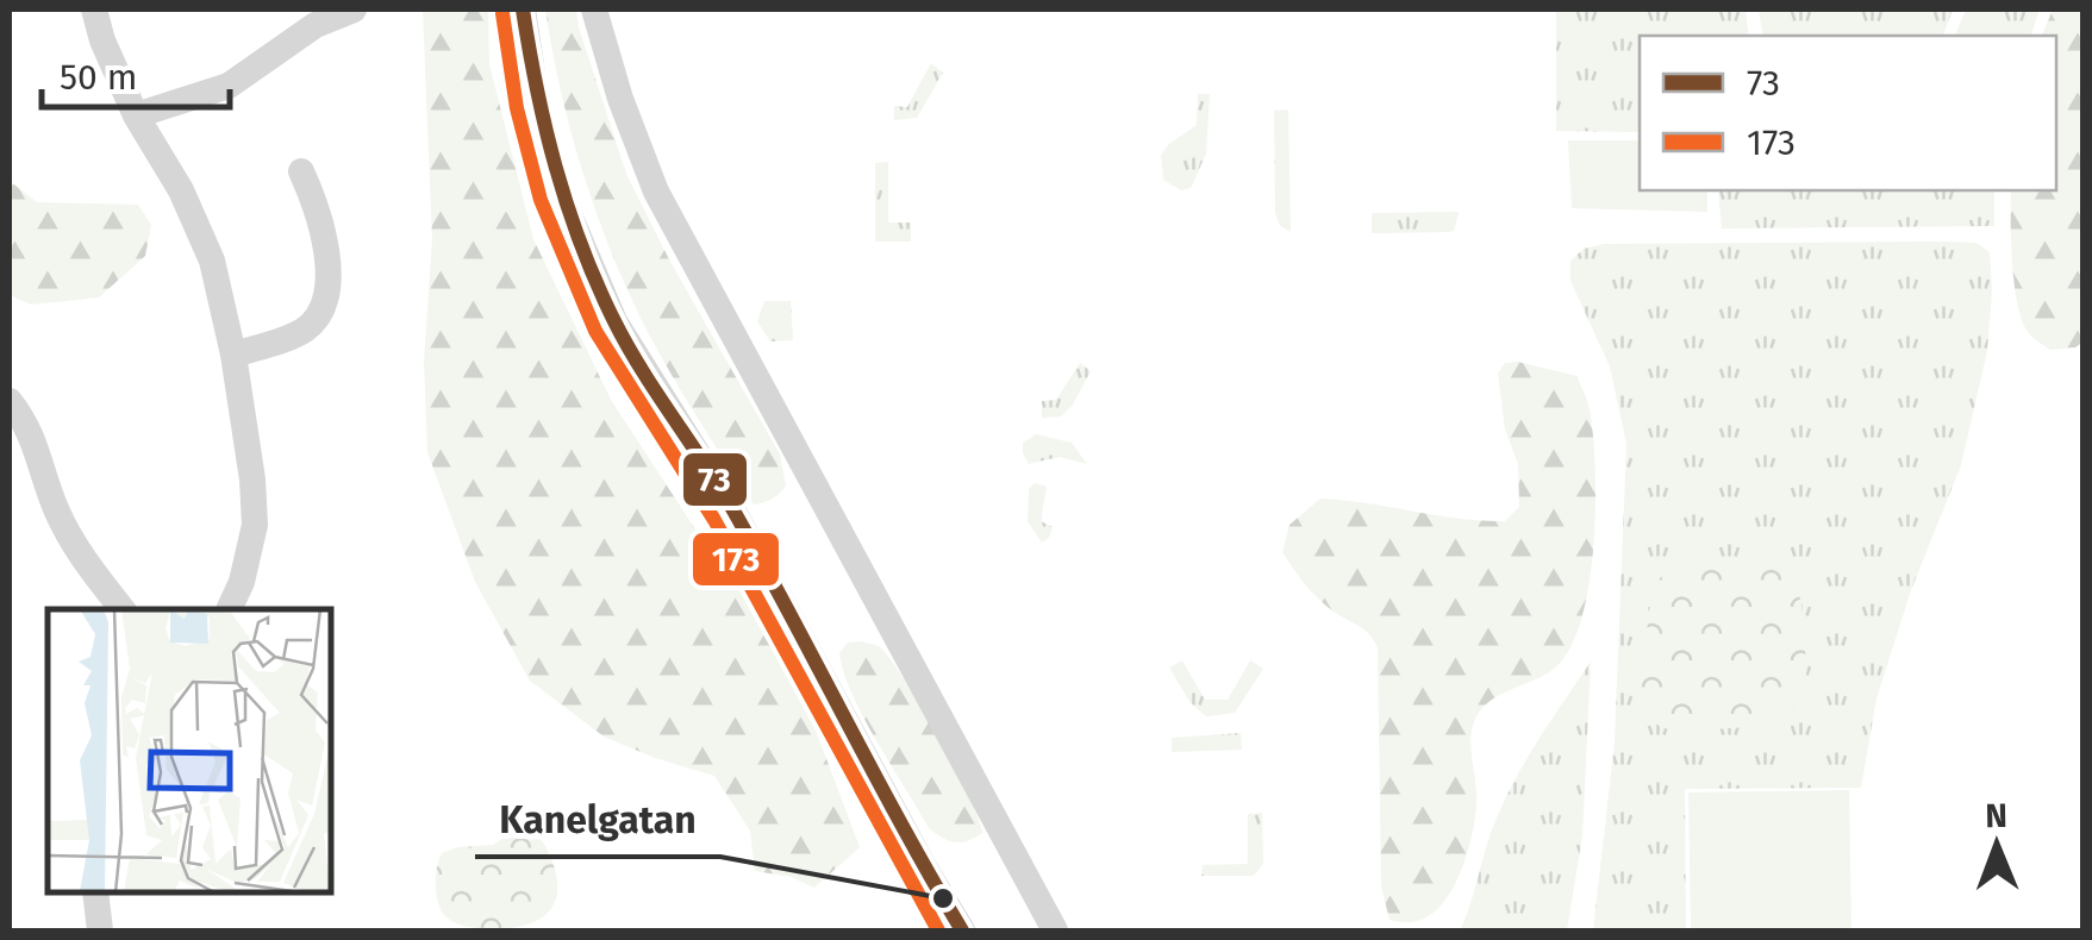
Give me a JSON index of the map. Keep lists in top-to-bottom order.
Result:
{
  "places": ["Kanelgatan"],
  "lines": ["transit line 73", "transit line 173"],
  "legend": ["73", "173"],
  "scale_bar": "50 m",
  "north": "top"
}
